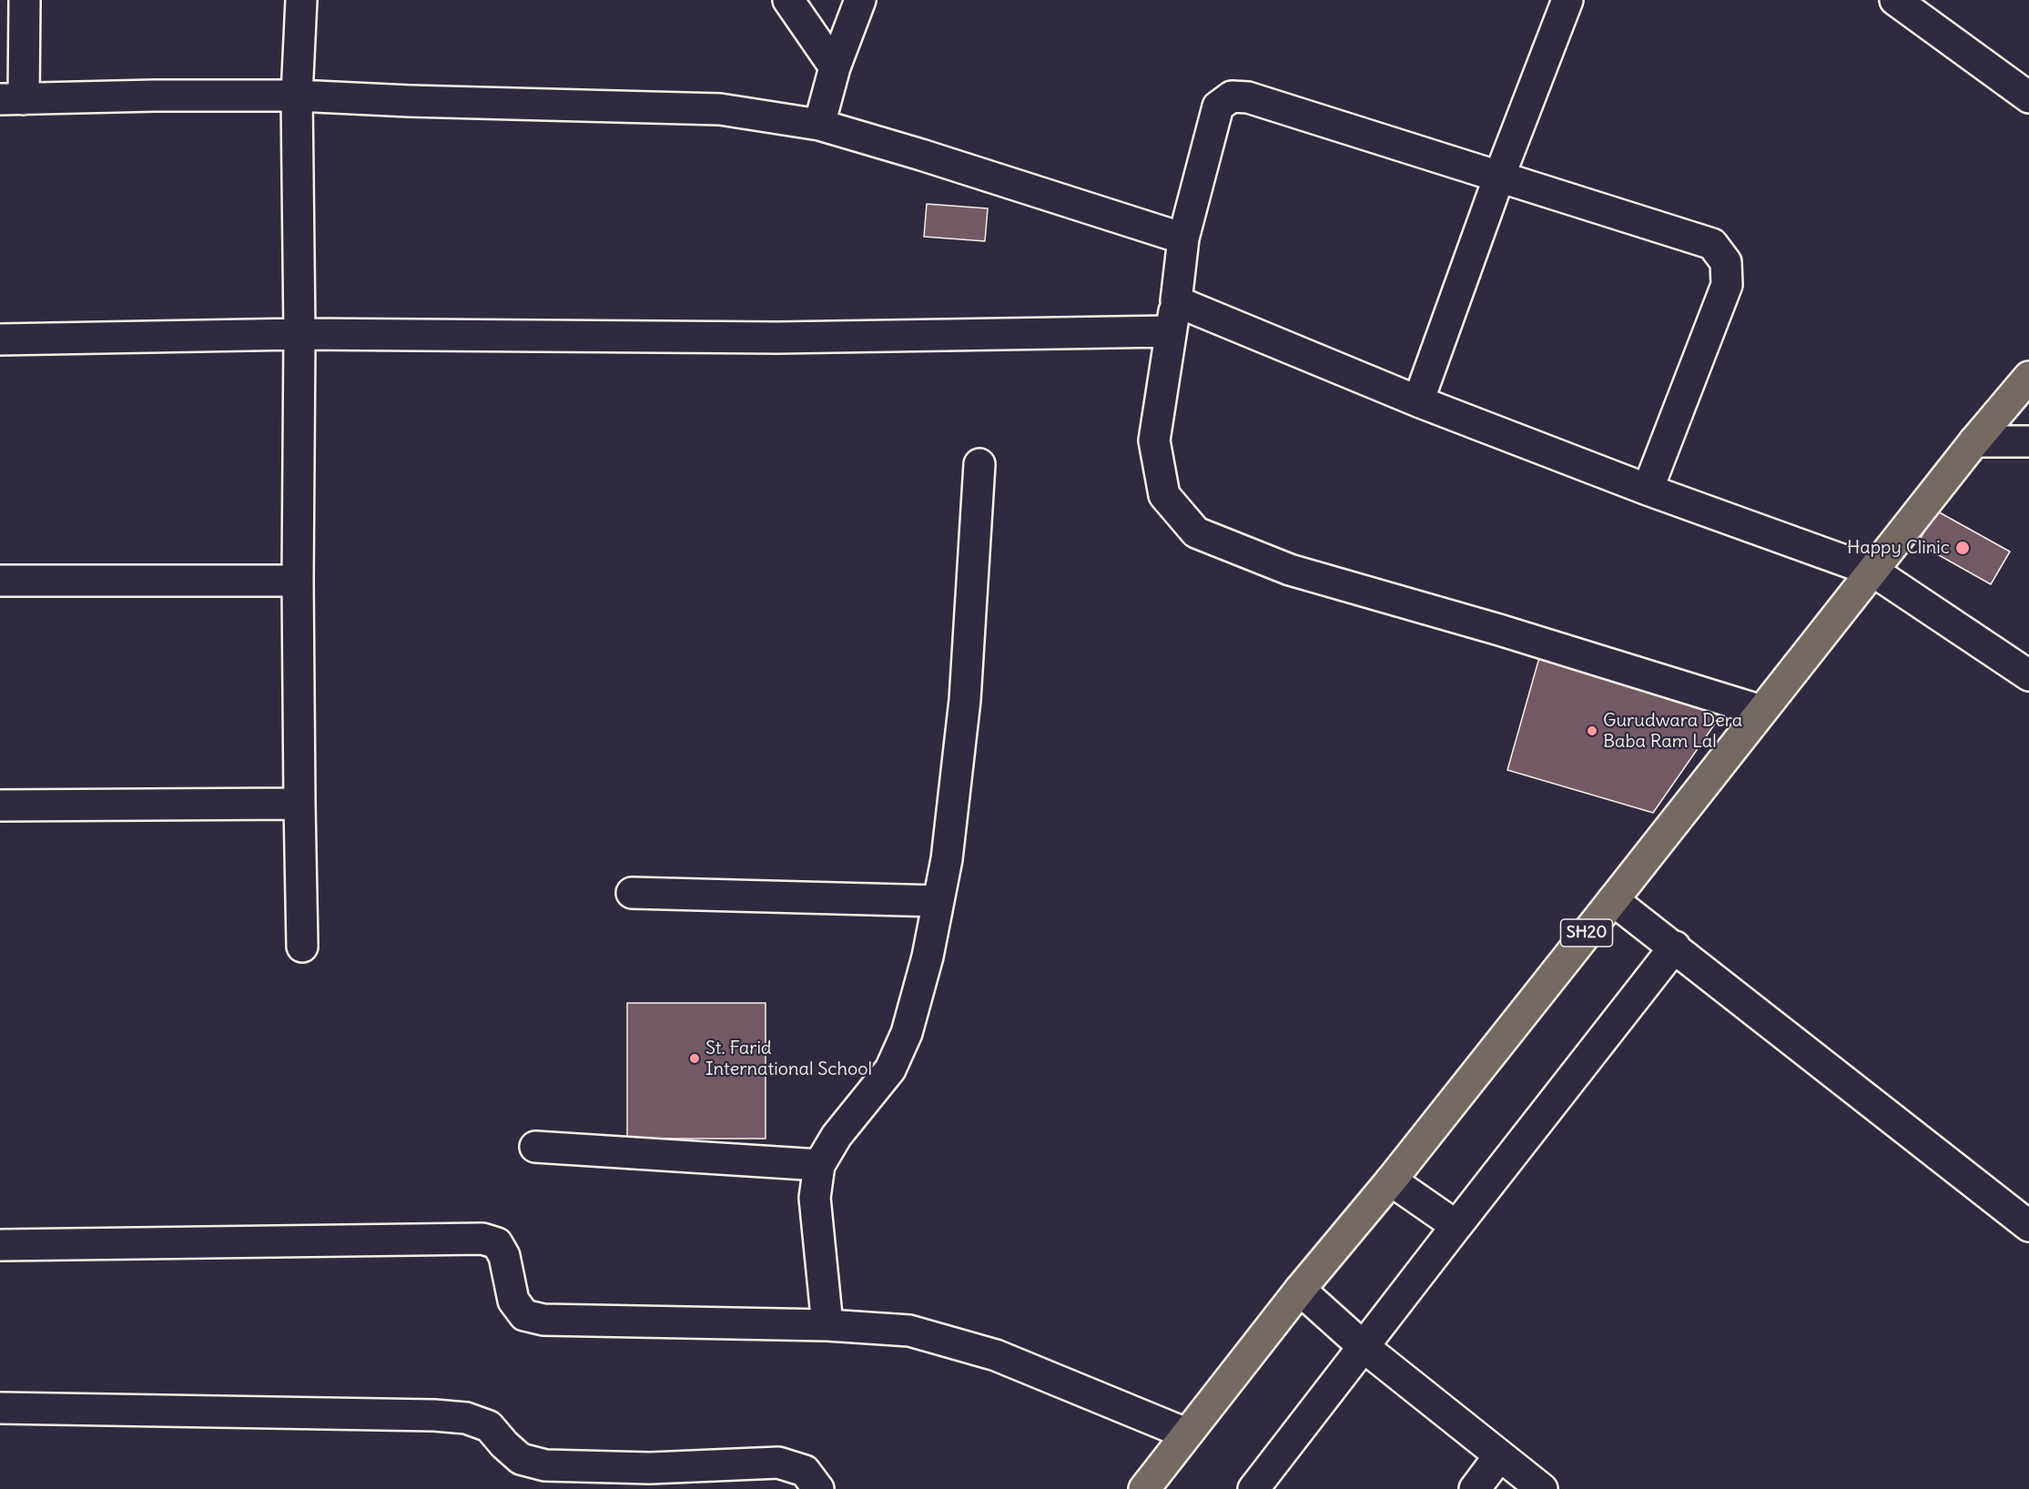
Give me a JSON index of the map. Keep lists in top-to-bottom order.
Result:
{
  "streets": {
    "main road": ["SH20"]
  },
  "places": ["Happy Clinic", "Gurudwara Dera Baba Ram Lal", "St. Farid International School"]
}
